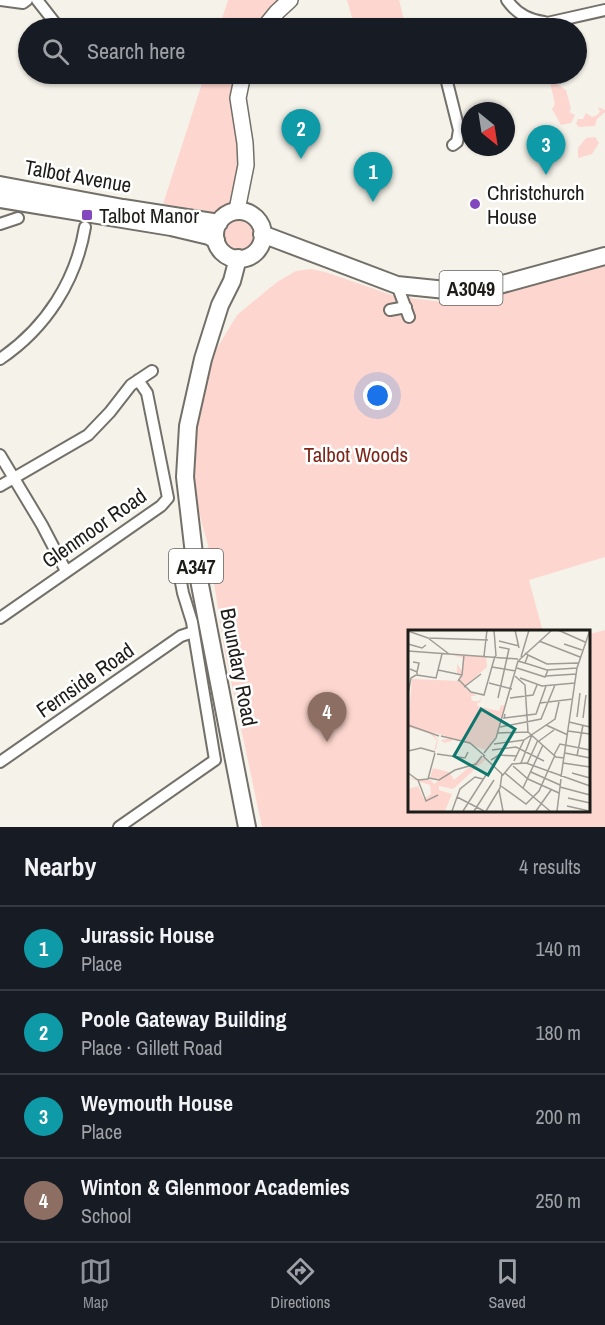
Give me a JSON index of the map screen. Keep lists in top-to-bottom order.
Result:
{
  "streets": {
    "main road": [
      "Talbot Avenue",
      "A3049",
      "A347",
      "Boundary Road"
    ],
    "street": ["Glenmoor Road", "Fernside Road"]
  },
  "crossings": [
    ["Talbot Avenue", "A3049"],
    ["Talbot Avenue", "Boundary Road"],
    ["A3049", "Boundary Road"]
  ],
  "parks": ["Talbot Woods"],
  "places": {
    "other": ["Christchurch House"],
    "transit": ["Talbot Manor"]
  },
  "north": "bottom right",
  "page": {
    "search": "Search here",
    "pins": [
      "2",
      "3",
      "1",
      "4"
    ],
    "heading": ["Nearby", "4 results"],
    "list": [
      {
        "mark": "1",
        "name": "Jurassic House",
        "note": "Place",
        "value": "140 m"
      },
      {
        "mark": "2",
        "name": "Poole Gateway Building",
        "note": "Place · Gillett Road",
        "value": "180 m"
      },
      {
        "mark": "3",
        "name": "Weymouth House",
        "note": "Place",
        "value": "200 m"
      },
      {
        "mark": "4",
        "name": "Winton & Glenmoor Academies",
        "note": "School",
        "value": "250 m"
      }
    ],
    "nav": ["Map", "Directions", "Saved"]
  }
}
